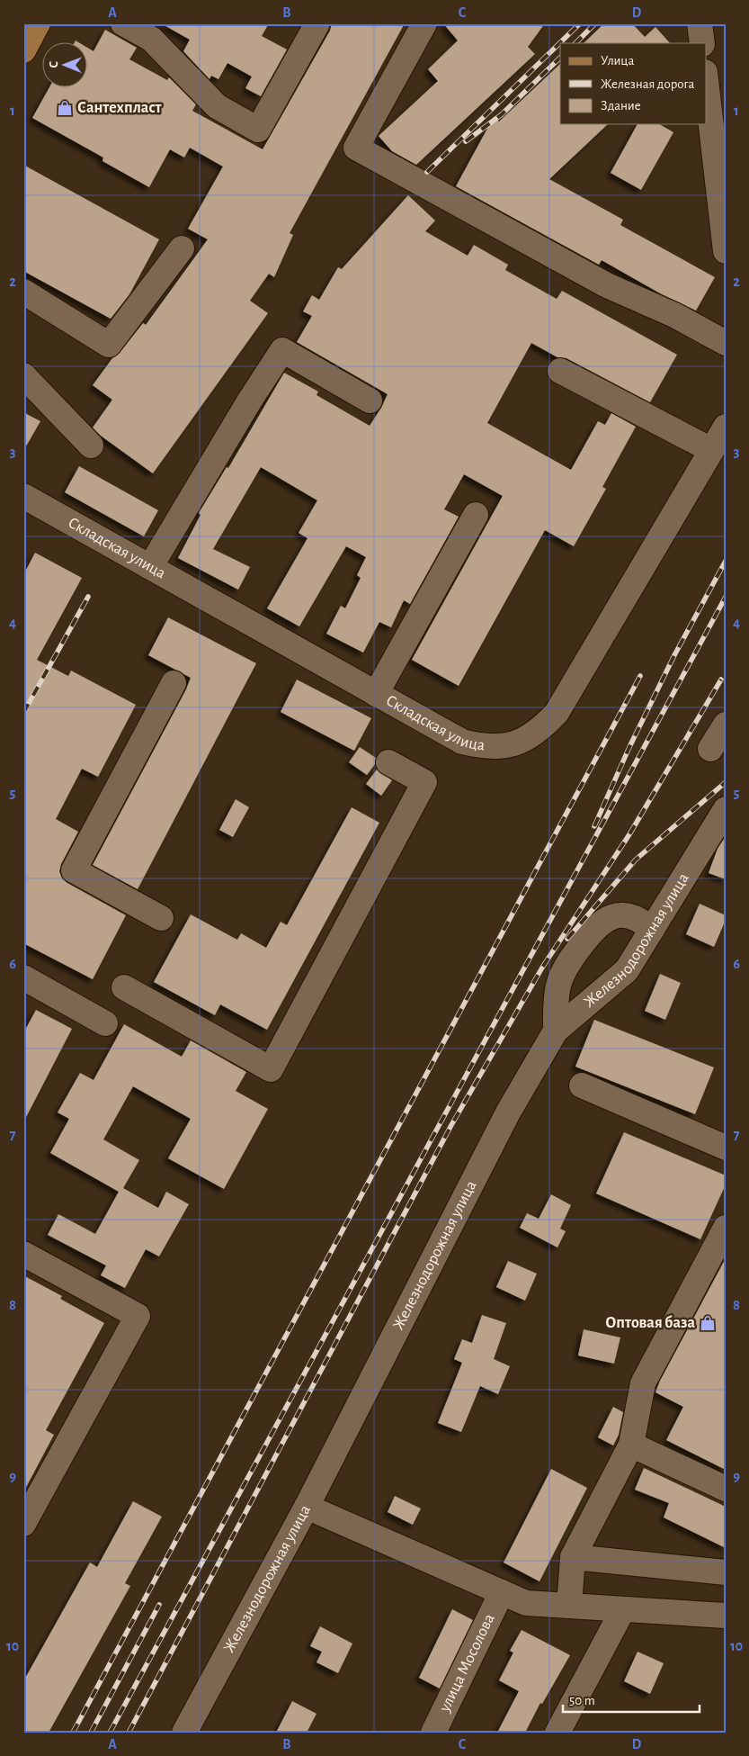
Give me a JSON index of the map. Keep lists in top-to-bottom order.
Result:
{
  "streets": {
    "street": ["Складская улица", "Железнодорожная улица", "улица Мосолова"]
  },
  "places": {
    "shop": ["Сантехпласт", "Оптовая база"]
  },
  "legend": ["Улица", "Железная дорога", "Здание"],
  "scale_bar": "50 m",
  "north": "left",
  "grid": {
    "columns": [
      "A",
      "B",
      "C",
      "D"
    ],
    "rows": [
      "1",
      "2",
      "3",
      "4",
      "5",
      "6",
      "7",
      "8",
      "9",
      "10"
    ]
  }
}
